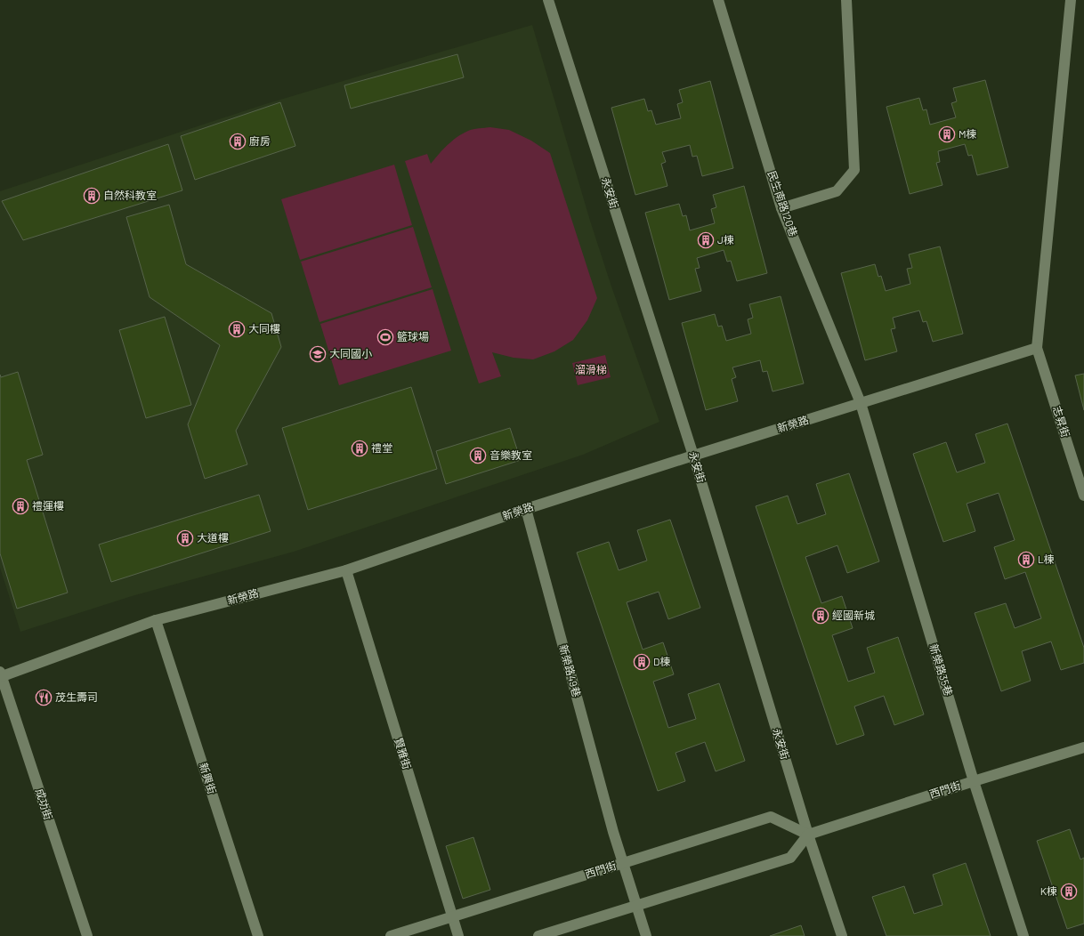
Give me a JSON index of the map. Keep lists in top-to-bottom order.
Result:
{
  "streets": {
    "street": [
      "永安街",
      "民生南路120巷",
      "志昇街",
      "新榮路",
      "新榮路35巷",
      "新榮路49巷",
      "賢雅街",
      "新興街",
      "西門街",
      "成功街"
    ]
  },
  "crossings": [
    ["永安街", "新榮路"],
    ["永安街", "西門街"],
    ["民生南路120巷", "新榮路"],
    ["民生南路120巷", "新榮路35巷"],
    ["志昇街", "新榮路"],
    ["新榮路", "新榮路35巷"],
    ["新榮路", "新榮路49巷"],
    ["新榮路", "賢雅街"],
    ["新榮路", "新興街"],
    ["新榮路", "成功街"],
    ["新榮路35巷", "西門街"],
    ["新榮路49巷", "西門街"],
    ["賢雅街", "西門街"]
  ],
  "parks": ["溜滑梯"],
  "places": {
    "building": [
      "M棟",
      "廚房",
      "自然科教室",
      "J棟",
      "大同樓",
      "禮堂",
      "音樂教室",
      "禮運樓",
      "大道樓",
      "L棟",
      "經國新城",
      "D棟",
      "K棟"
    ],
    "sports": ["籃球場"],
    "school or university": ["大同國小"],
    "restaurant": ["茂生壽司"]
  }
}
